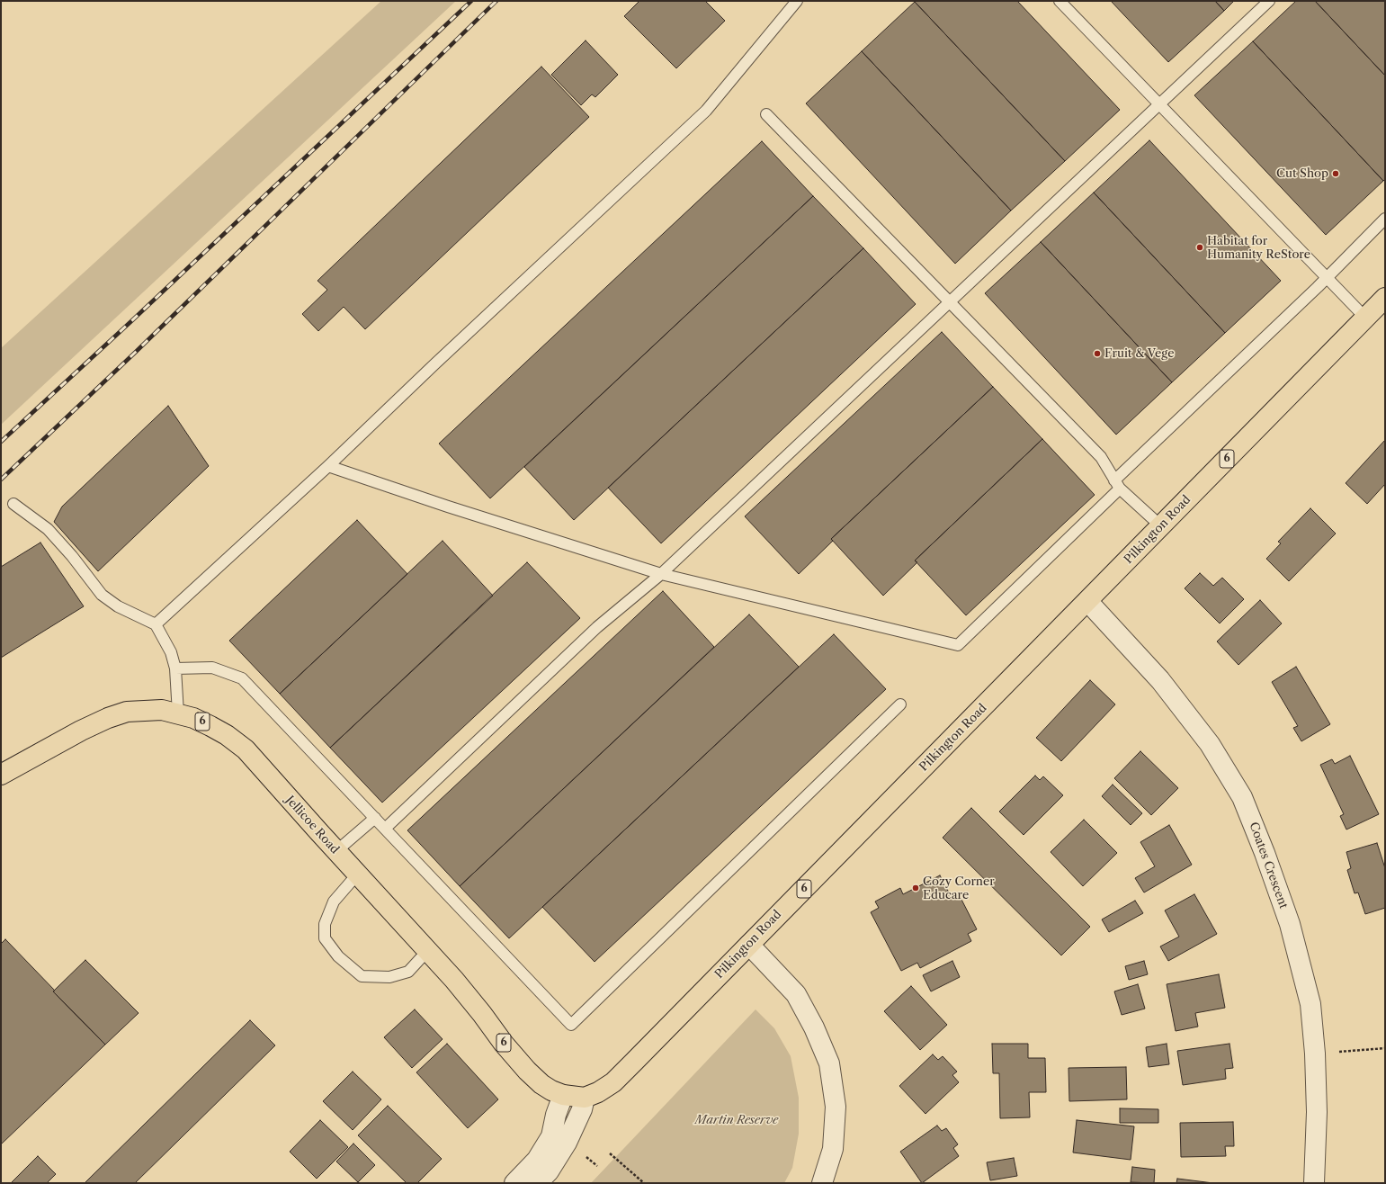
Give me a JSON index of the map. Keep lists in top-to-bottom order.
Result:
{
  "streets": {
    "main road": ["6", "Pilkington Road", "Jellicoe Road"],
    "street": ["Coates Crescent"]
  },
  "crossings": [
    ["6", "Pilkington Road"],
    ["6", "Jellicoe Road"],
    ["Pilkington Road", "Coates Crescent"]
  ],
  "parks": ["Martin Reserve"],
  "places": [
    "Cut Shop",
    "Habitat for Humanity ReStore",
    "Fruit & Vege",
    "Cozy Corner Educare"
  ]
}
